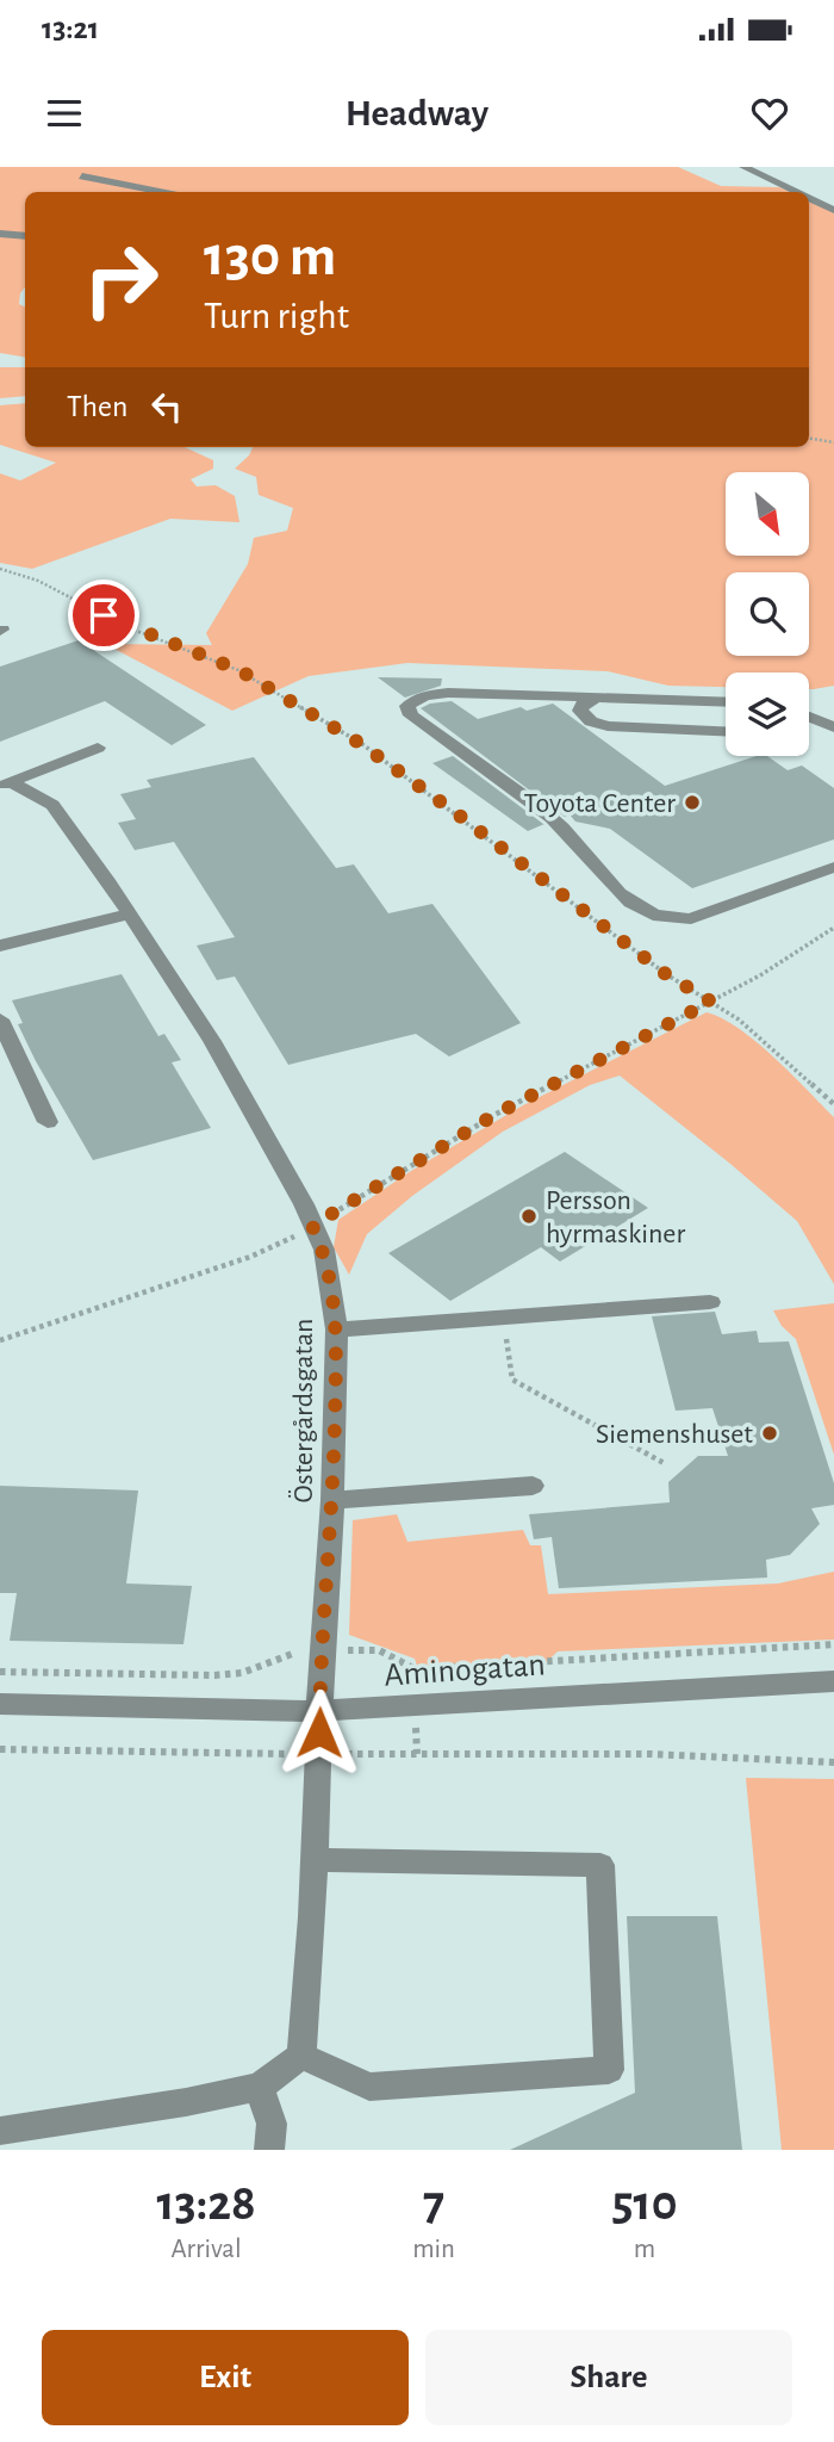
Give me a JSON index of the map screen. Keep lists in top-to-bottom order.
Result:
{
  "streets": {
    "street": ["Östergårdsgatan", "Aminogatan"]
  },
  "crossings": [
    ["Östergårdsgatan", "Aminogatan"]
  ],
  "places": ["Toyota Center", "Persson hyrmaskiner", "Siemenshuset"],
  "north": "bottom right",
  "page": {
    "status": "13:21",
    "header": "Headway",
    "turn": ["130 m", "Turn right"],
    "then": "Then",
    "eta": [
      "13:28",
      "Arrival",
      "7",
      "min",
      "510",
      "m"
    ],
    "buttons": ["Exit", "Share"]
  }
}
